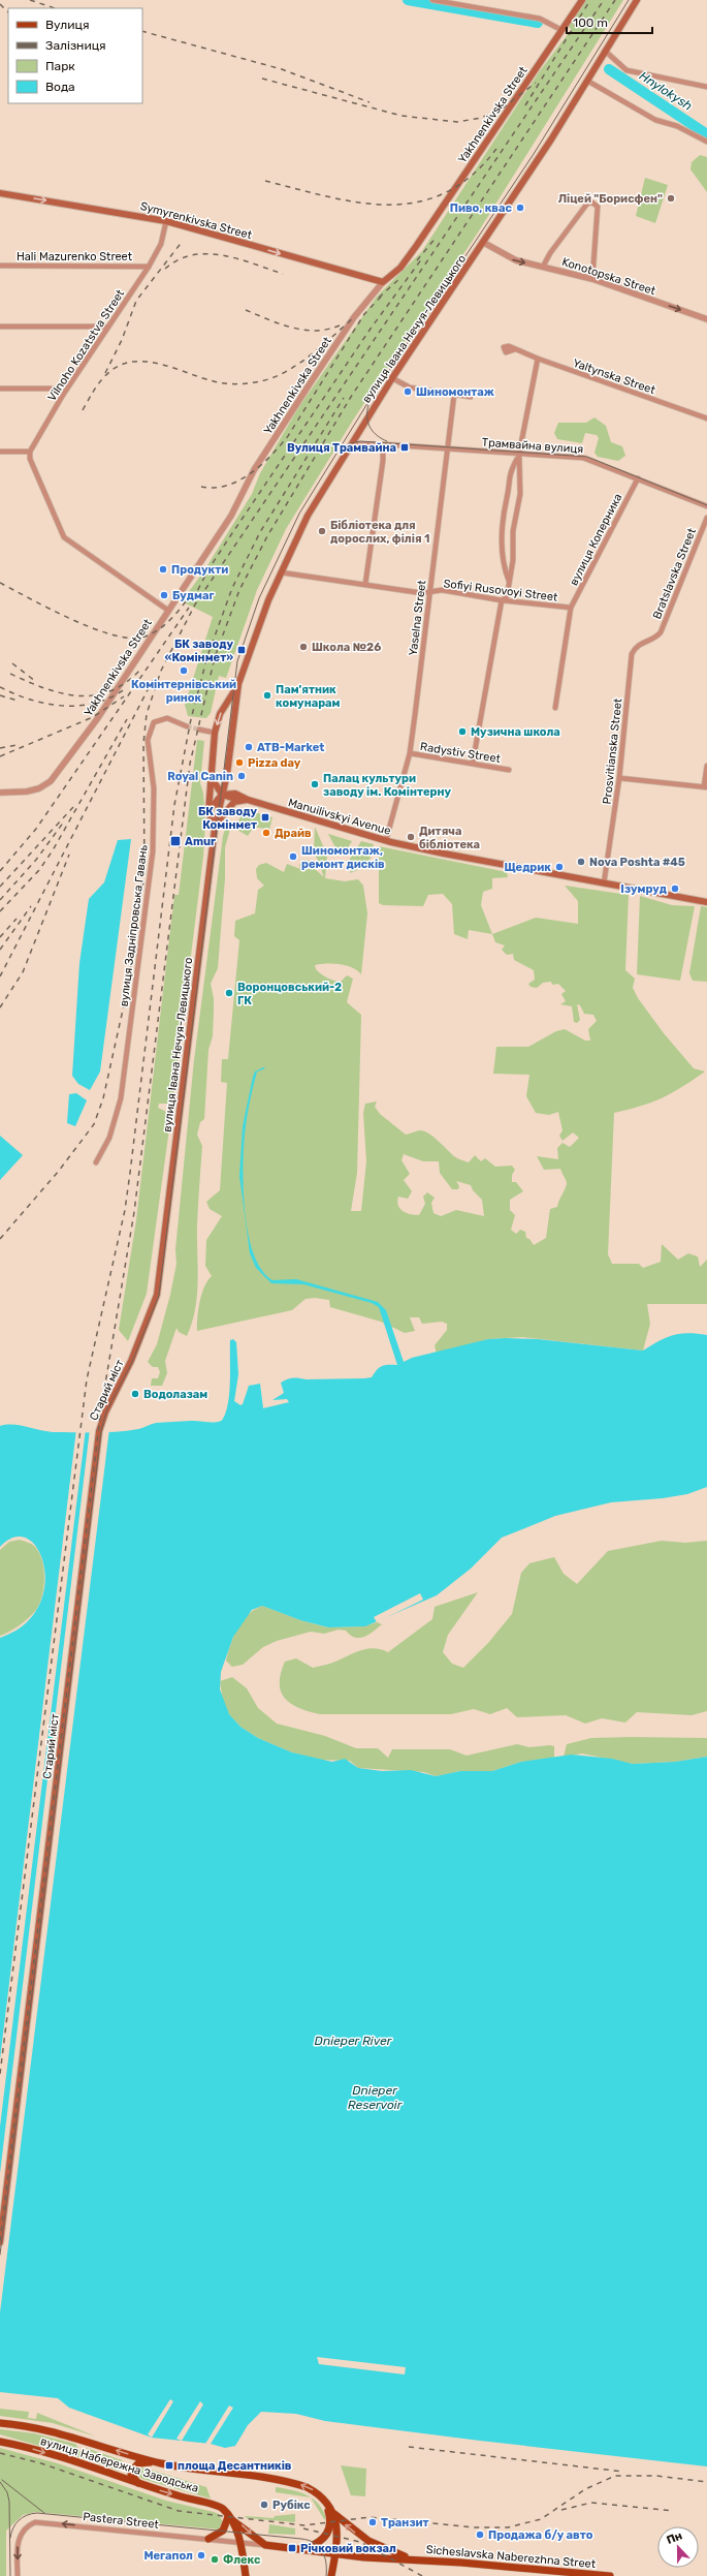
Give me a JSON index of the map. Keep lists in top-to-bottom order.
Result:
{
  "streets": {
    "main road": [
      "Yakhnenkivska Street",
      "Symyrenkivska Street",
      "вулиця Івана Нечуя-Левицького",
      "Manuilivskyi Avenue",
      "Старий міст",
      "вулиця Набережна Заводська",
      "Sicheslavska Naberezhna Street"
    ],
    "street": [
      "Hali Mazurenko Street",
      "Konotopska Street",
      "Vilnoho Kozatstva Street",
      "Yaltynska Street",
      "Трамвайна вулиця",
      "вулиця Коперника",
      "Bratslavska Street",
      "Sofiyi Rusovoyi Street",
      "Yaselna Street",
      "Prosvitianska Street",
      "Radystiv Street",
      "вулиця Задніпровська Гавань",
      "Pastera Street"
    ]
  },
  "crossings": [
    ["Yakhnenkivska Street", "Symyrenkivska Street"],
    ["Symyrenkivska Street", "Vilnoho Kozatstva Street"],
    ["Hali Mazurenko Street", "Vilnoho Kozatstva Street"],
    ["Konotopska Street", "вулиця Івана Нечуя-Левицького"],
    ["вулиця Івана Нечуя-Левицького", "Трамвайна вулиця"],
    ["вулиця Івана Нечуя-Левицького", "Sofiyi Rusovoyi Street"],
    ["вулиця Івана Нечуя-Левицького", "Старий міст"],
    ["Трамвайна вулиця", "вулиця Коперника"],
    ["Трамвайна вулиця", "Yaselna Street"],
    ["вулиця Коперника", "Sofiyi Rusovoyi Street"],
    ["Bratslavska Street", "Prosvitianska Street"],
    ["Sofiyi Rusovoyi Street", "Yaselna Street"],
    ["Yaselna Street", "Radystiv Street"],
    ["Yaselna Street", "Manuilivskyi Avenue"],
    ["Prosvitianska Street", "Manuilivskyi Avenue"],
    ["вулиця Набережна Заводська", "Pastera Street"],
    ["вулиця Набережна Заводська", "Sicheslavska Naberezhna Street"],
    ["Pastera Street", "Sicheslavska Naberezhna Street"]
  ],
  "one_way": ["Symyrenkivska Street", "Konotopska Street", "Pastera Street"],
  "water": ["Hnylokysh", "Dnieper River", "Dnieper Reservoir"],
  "places": {
    "other": [
      "Ліцей \"Борисфен\"",
      "Пиво, квас",
      "Шиномонтаж",
      "Бiблiотека для дорослих, фiлiя 1",
      "Продукти",
      "Будмаг",
      "Школа №26",
      "Комінтернівський ринок",
      "Пам'ятник комунарам",
      "Музична школа",
      "ATB-Market",
      "Pizza day",
      "Royal Canin",
      "Палац культури заводу ім. Комінтерну",
      "Драйв",
      "Дитяча бібліотека",
      "Шиномонтаж, ремонт дисків",
      "Nova Poshta #45",
      "Щедрик",
      "Ізумруд",
      "Воронцовський-2 ГК",
      "Водолазам",
      "Рубікс",
      "Транзит",
      "Продажа б/у авто",
      "Мегапол",
      "Флекс"
    ],
    "transit": [
      "Вулиця Трамвайна",
      "БК заводу «Комінмет»",
      "БК заводу Комінмет",
      "Amur",
      "площа Десантників",
      "Річковий вокзал"
    ]
  },
  "legend": [
    "Вулиця",
    "Залізниця",
    "Парк",
    "Вода"
  ],
  "scale_bar": "100 m",
  "north": "top"
}
